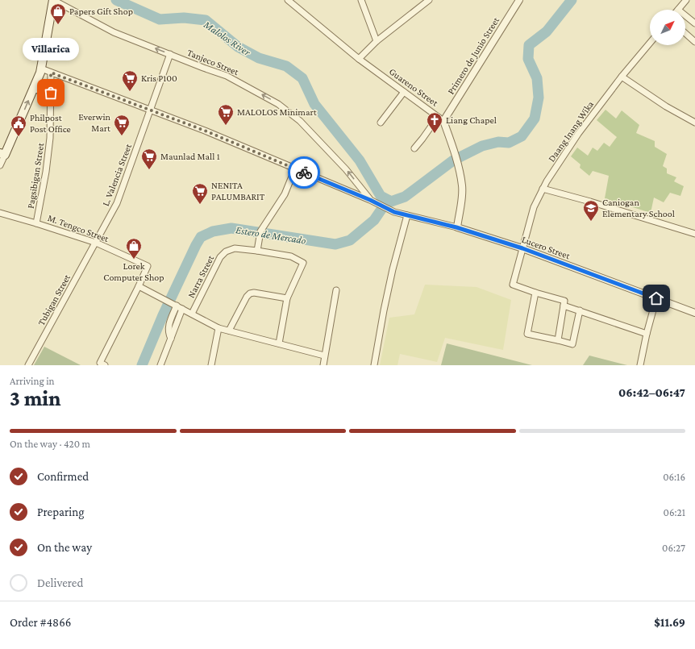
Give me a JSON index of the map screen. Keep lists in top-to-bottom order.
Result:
{
  "streets": {
    "street": [
      "Primero de Junio Street",
      "Tanjeco Street",
      "Guareno Street",
      "Daang Inang Wika",
      "L. Valencia Street",
      "Pagsibigan Street",
      "M. Tengco Street",
      "Lucero Street",
      "Narra Street",
      "Tubigan Street"
    ]
  },
  "crossings": [
    ["Primero de Junio Street", "Guareno Street"],
    ["Tanjeco Street", "L. Valencia Street"],
    ["Tanjeco Street", "Lucero Street"],
    ["Daang Inang Wika", "Lucero Street"],
    ["L. Valencia Street", "M. Tengco Street"],
    ["L. Valencia Street", "Lucero Street"],
    ["L. Valencia Street", "Tubigan Street"],
    ["Pagsibigan Street", "M. Tengco Street"],
    ["Pagsibigan Street", "Lucero Street"],
    ["M. Tengco Street", "Tubigan Street"]
  ],
  "one_way": ["Tanjeco Street"],
  "water": ["Malolos River", "Estero de Mercado"],
  "places": {
    "shop": ["Papers Gift Shop", "Lorek Computer Shop"],
    "supermarket": [
      "Kris P100",
      "MALOLOS Minimart",
      "Everwin Mart",
      "Maunlad Mall 1",
      "NENITA PALUMBARIT"
    ],
    "other": ["Villarica"],
    "church": ["Liang Chapel"],
    "public building": ["Philpost Post Office"],
    "school or university": ["Caniogan Elementary School"]
  },
  "north": "top right",
  "page": {
    "bubble": "Villarica",
    "heading": ["3 min", "Arriving in", "06:42–06:47"],
    "panel": ["Order #4866", "$11.69"],
    "bar": "On the way · 420 m",
    "list": [
      ["Confirmed", "06:16"],
      ["Preparing", "06:21"],
      ["On the way", "06:27"],
      "Delivered"
    ]
  }
}
